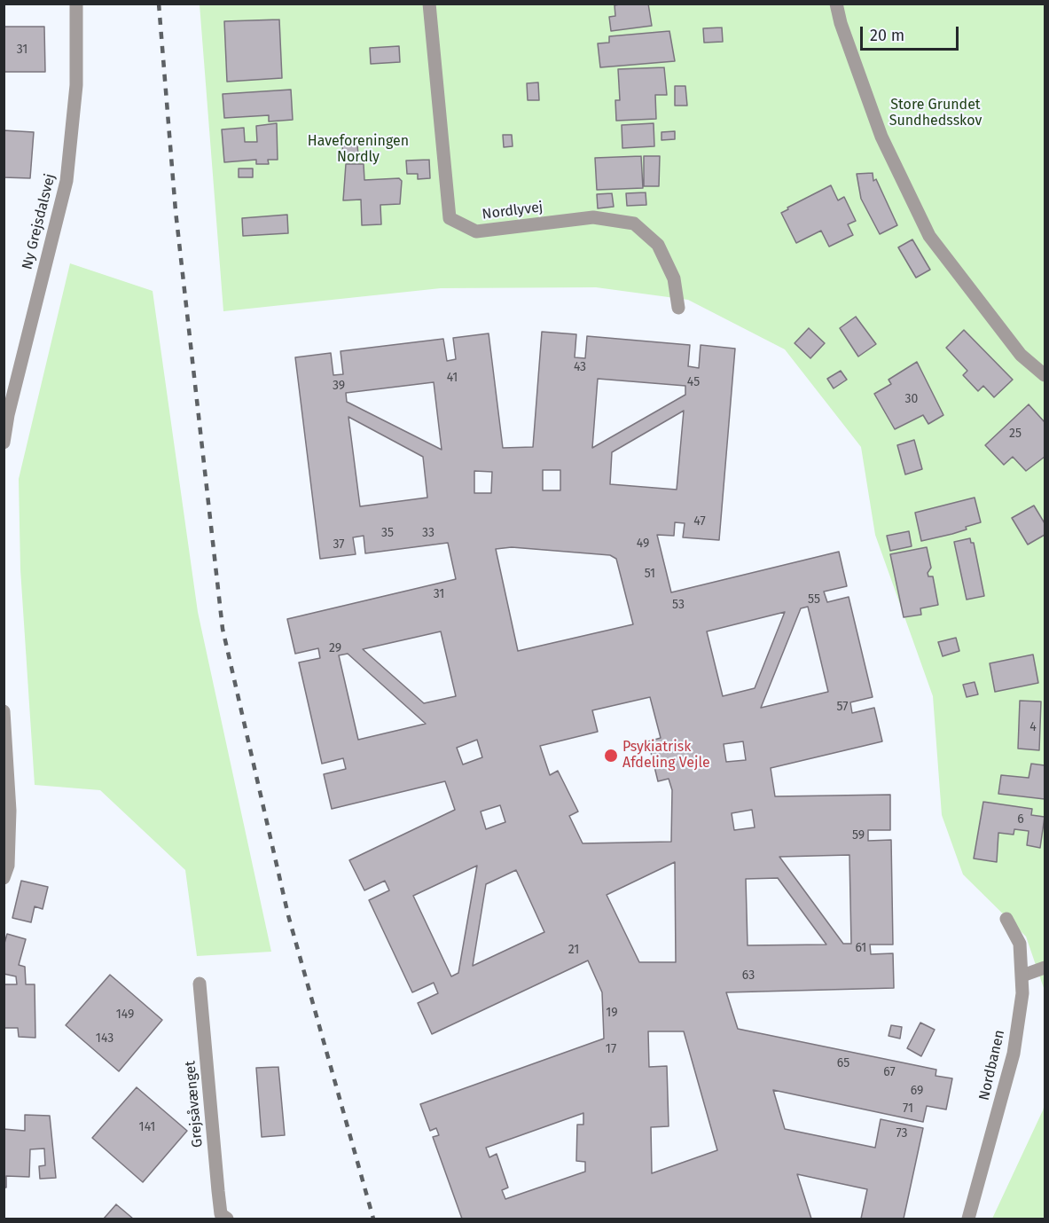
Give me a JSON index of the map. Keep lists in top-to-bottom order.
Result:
{
  "streets": {
    "street": [
      "Nordlyvej",
      "Ny Grejsdalsvej",
      "Nordbanen",
      "Grejsåvænget"
    ]
  },
  "parks": ["Store Grundet Sundhedsskov", "Haveforeningen Nordly"],
  "places": ["Psykiatrisk Afdeling Vejle"],
  "house_numbers": [
    "31",
    "43",
    "41",
    "45",
    "39",
    "30",
    "25",
    "47",
    "35",
    "33",
    "49",
    "37",
    "51",
    "31",
    "55",
    "53",
    "29",
    "57",
    "4",
    "6",
    "59",
    "61",
    "21",
    "63",
    "19",
    "149",
    "143",
    "17",
    "65",
    "67",
    "69",
    "71",
    "141",
    "73"
  ],
  "scale_bar": "20 m"
}
